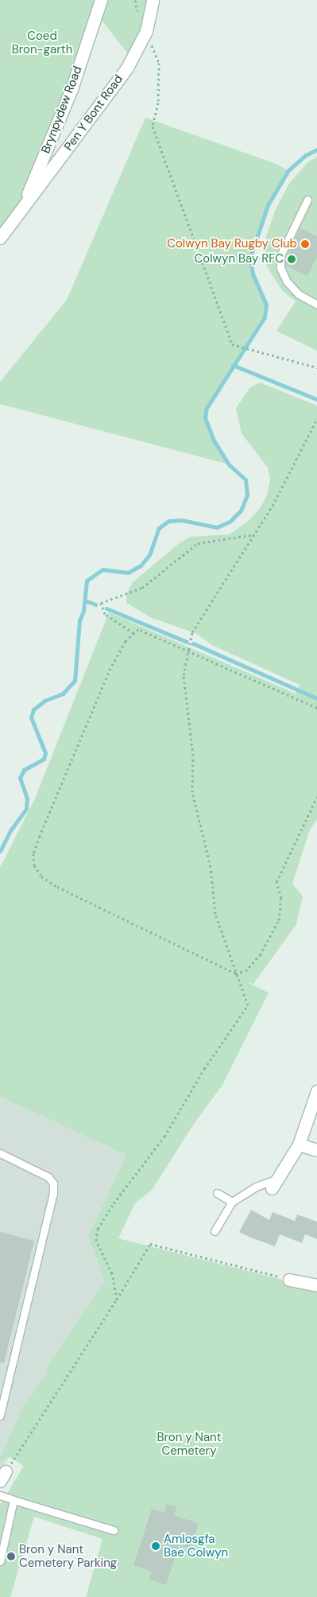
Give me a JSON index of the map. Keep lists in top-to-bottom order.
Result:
{
  "streets": {
    "street": ["Brynpydew Road", "Pen Y Bont Road"]
  },
  "crossings": [
    ["Brynpydew Road", "Pen Y Bont Road"]
  ],
  "parks": ["Coed Bron-garth", "Bron y Nant Cemetery"],
  "places": [
    "Colwyn Bay Rugby Club",
    "Colwyn Bay RFC",
    "Amlosgfa Bae Colwyn",
    "Bron y Nant Cemetery Parking"
  ]
}
